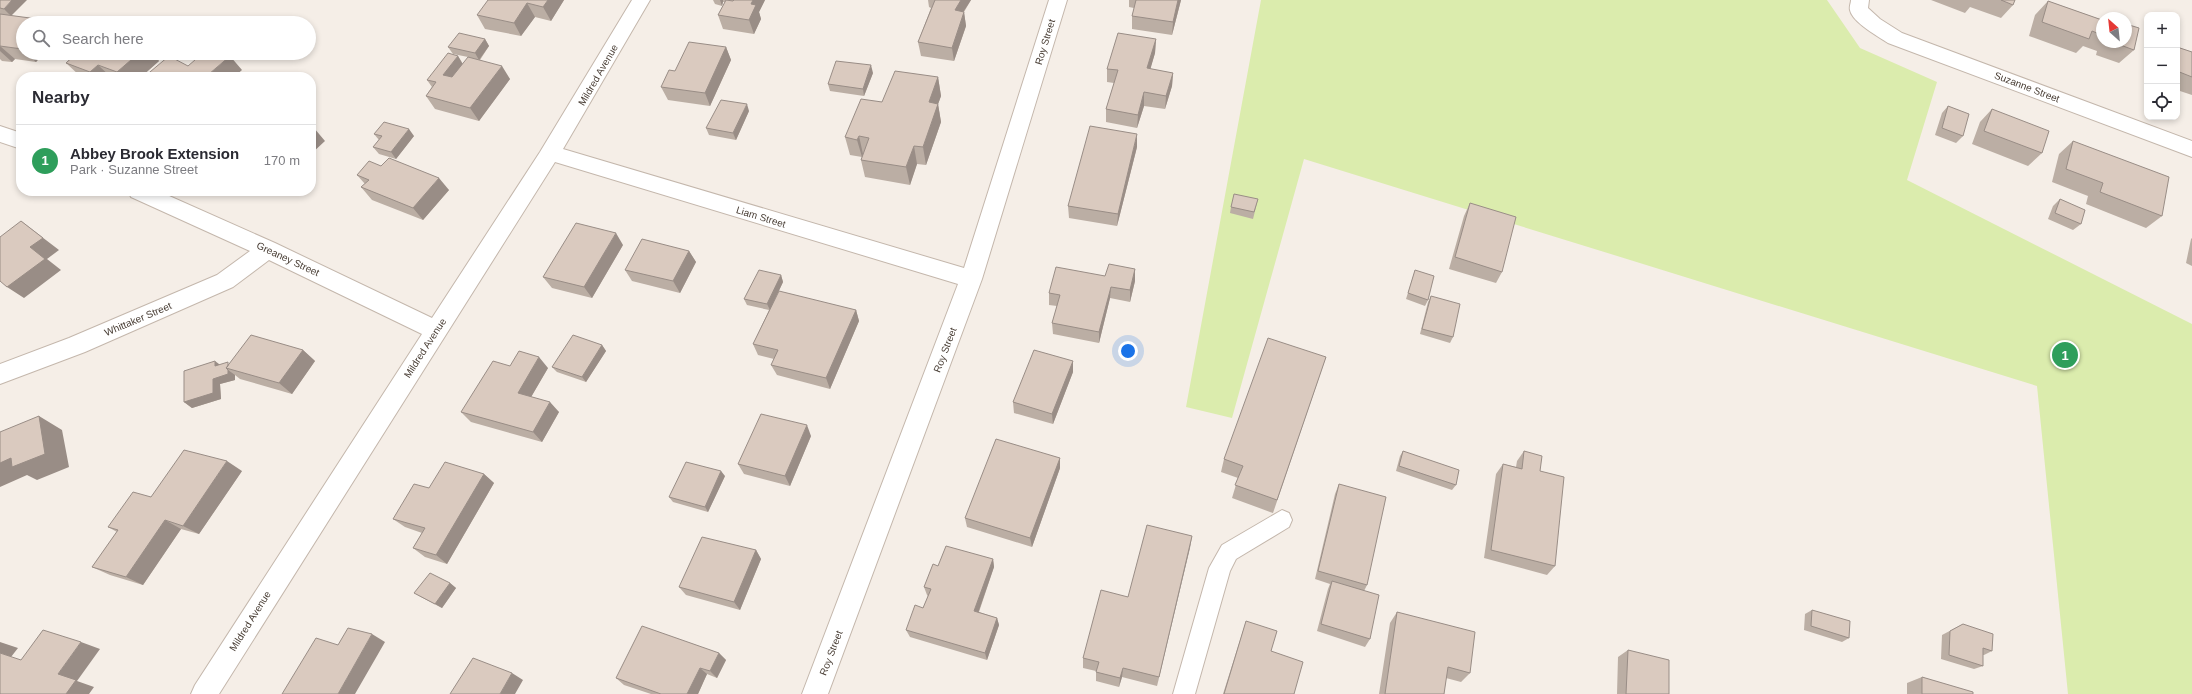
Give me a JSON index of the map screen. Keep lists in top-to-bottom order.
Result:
{
  "streets": {
    "street": [
      "Roy Street",
      "Mildred Avenue",
      "Suzanne Street",
      "Liam Street",
      "Greaney Street",
      "Whittaker Street"
    ]
  },
  "crossings": [
    ["Roy Street", "Liam Street"],
    ["Mildred Avenue", "Liam Street"],
    ["Mildred Avenue", "Greaney Street"],
    ["Greaney Street", "Whittaker Street"]
  ],
  "north": "top left",
  "page": {
    "map_buttons": ["+", "−"],
    "search": "Search here",
    "heading": "Nearby",
    "list": [
      {
        "mark": "1",
        "name": "Abbey Brook Extension",
        "note": "Park · Suzanne Street",
        "value": "170 m"
      }
    ],
    "pins": "1"
  }
}
